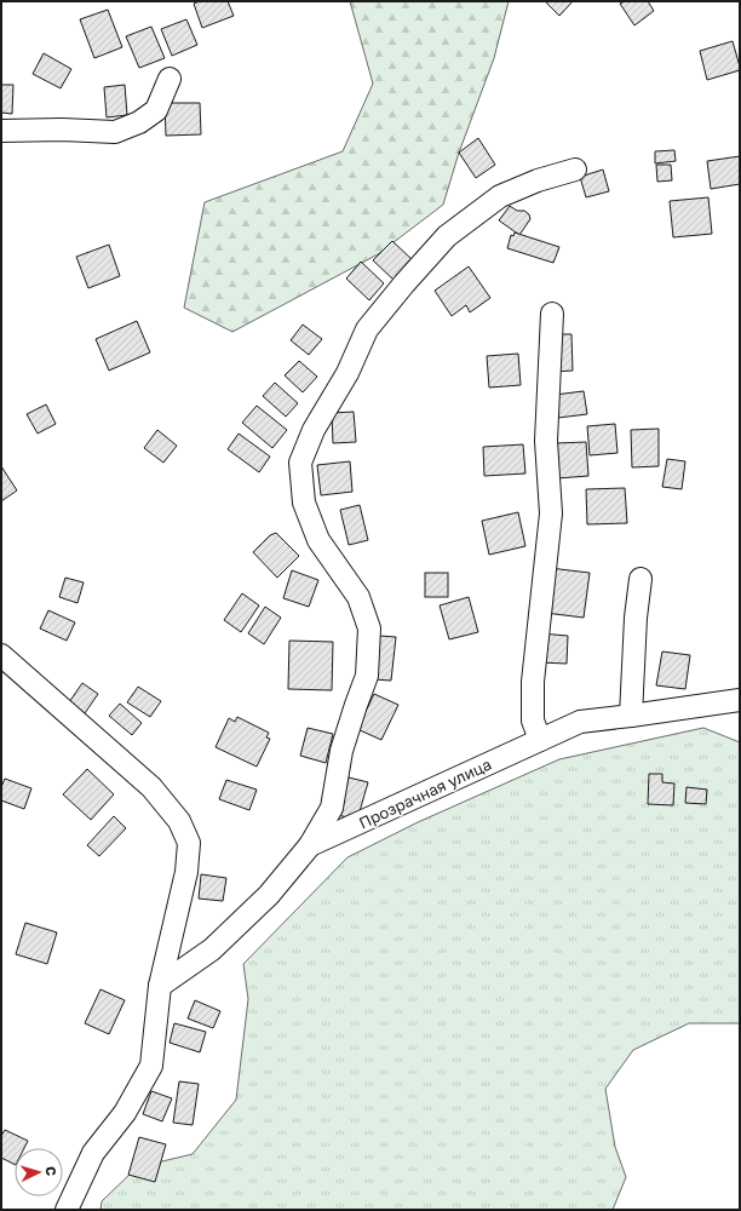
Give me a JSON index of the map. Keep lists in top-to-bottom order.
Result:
{
  "streets": {
    "street": ["Прозрачная улица"]
  },
  "north": "right"
}
